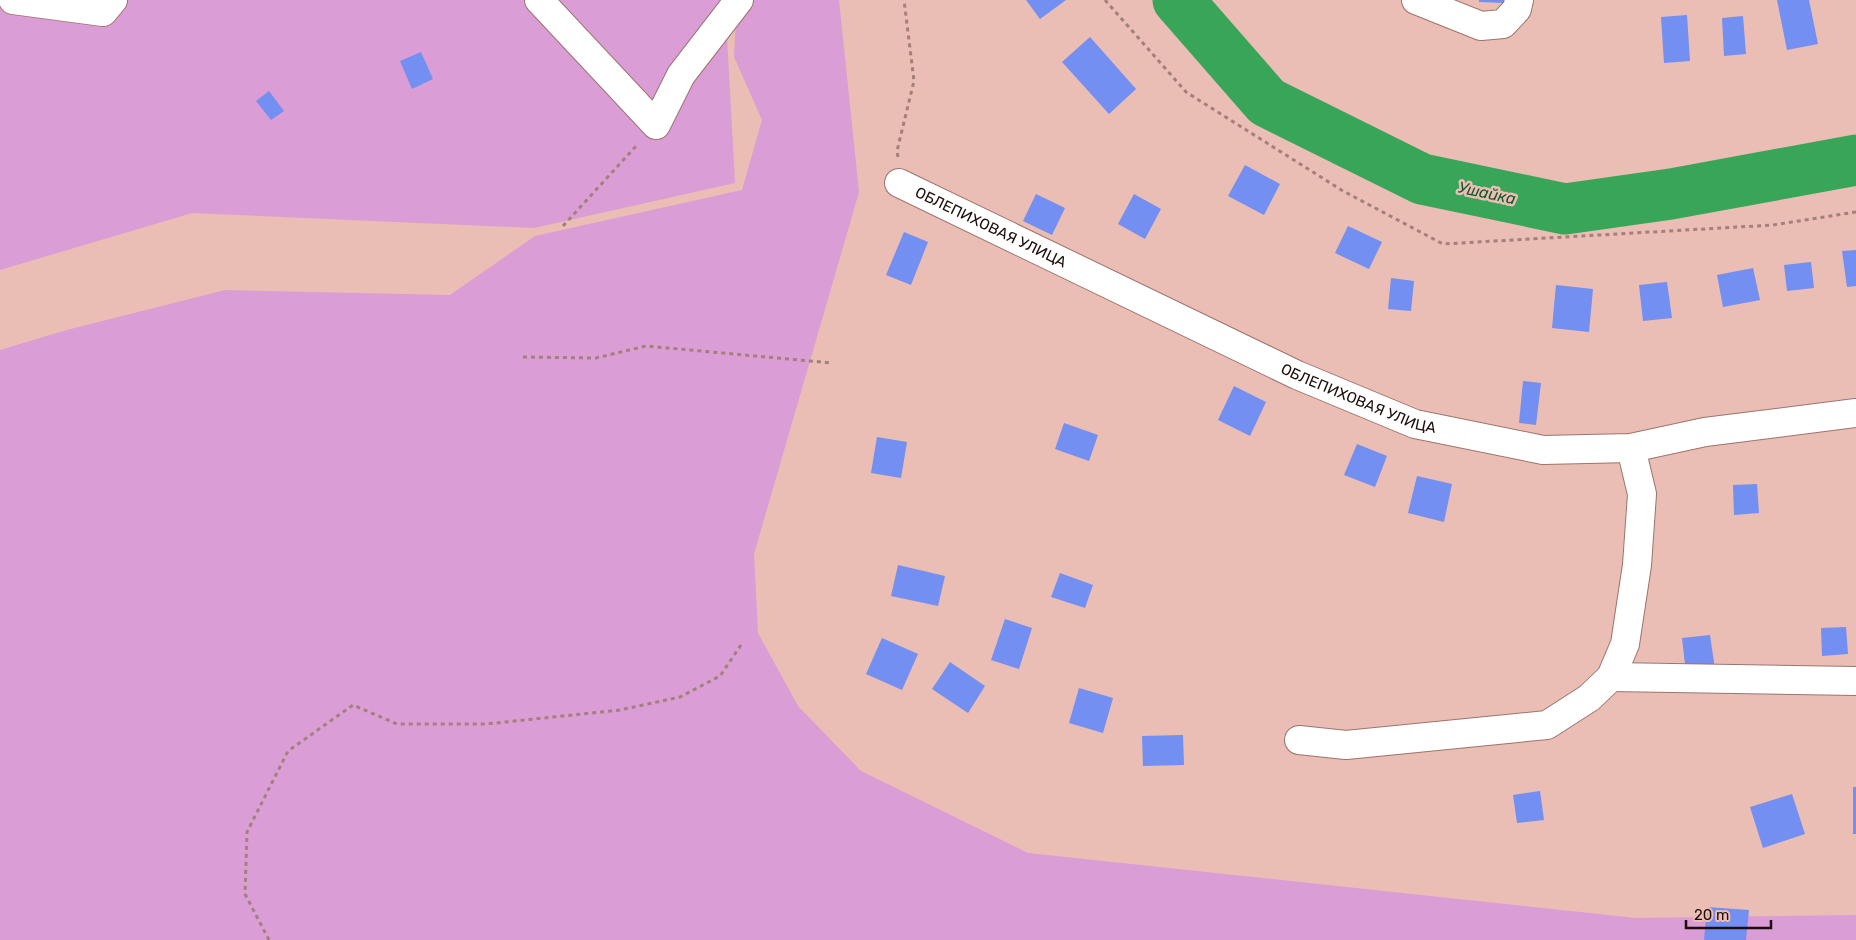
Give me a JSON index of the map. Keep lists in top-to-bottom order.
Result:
{
  "streets": {
    "street": ["ОБЛЕПИХОВАЯ УЛИЦА"]
  },
  "water": ["Ушайка"],
  "scale_bar": "20 m"
}
